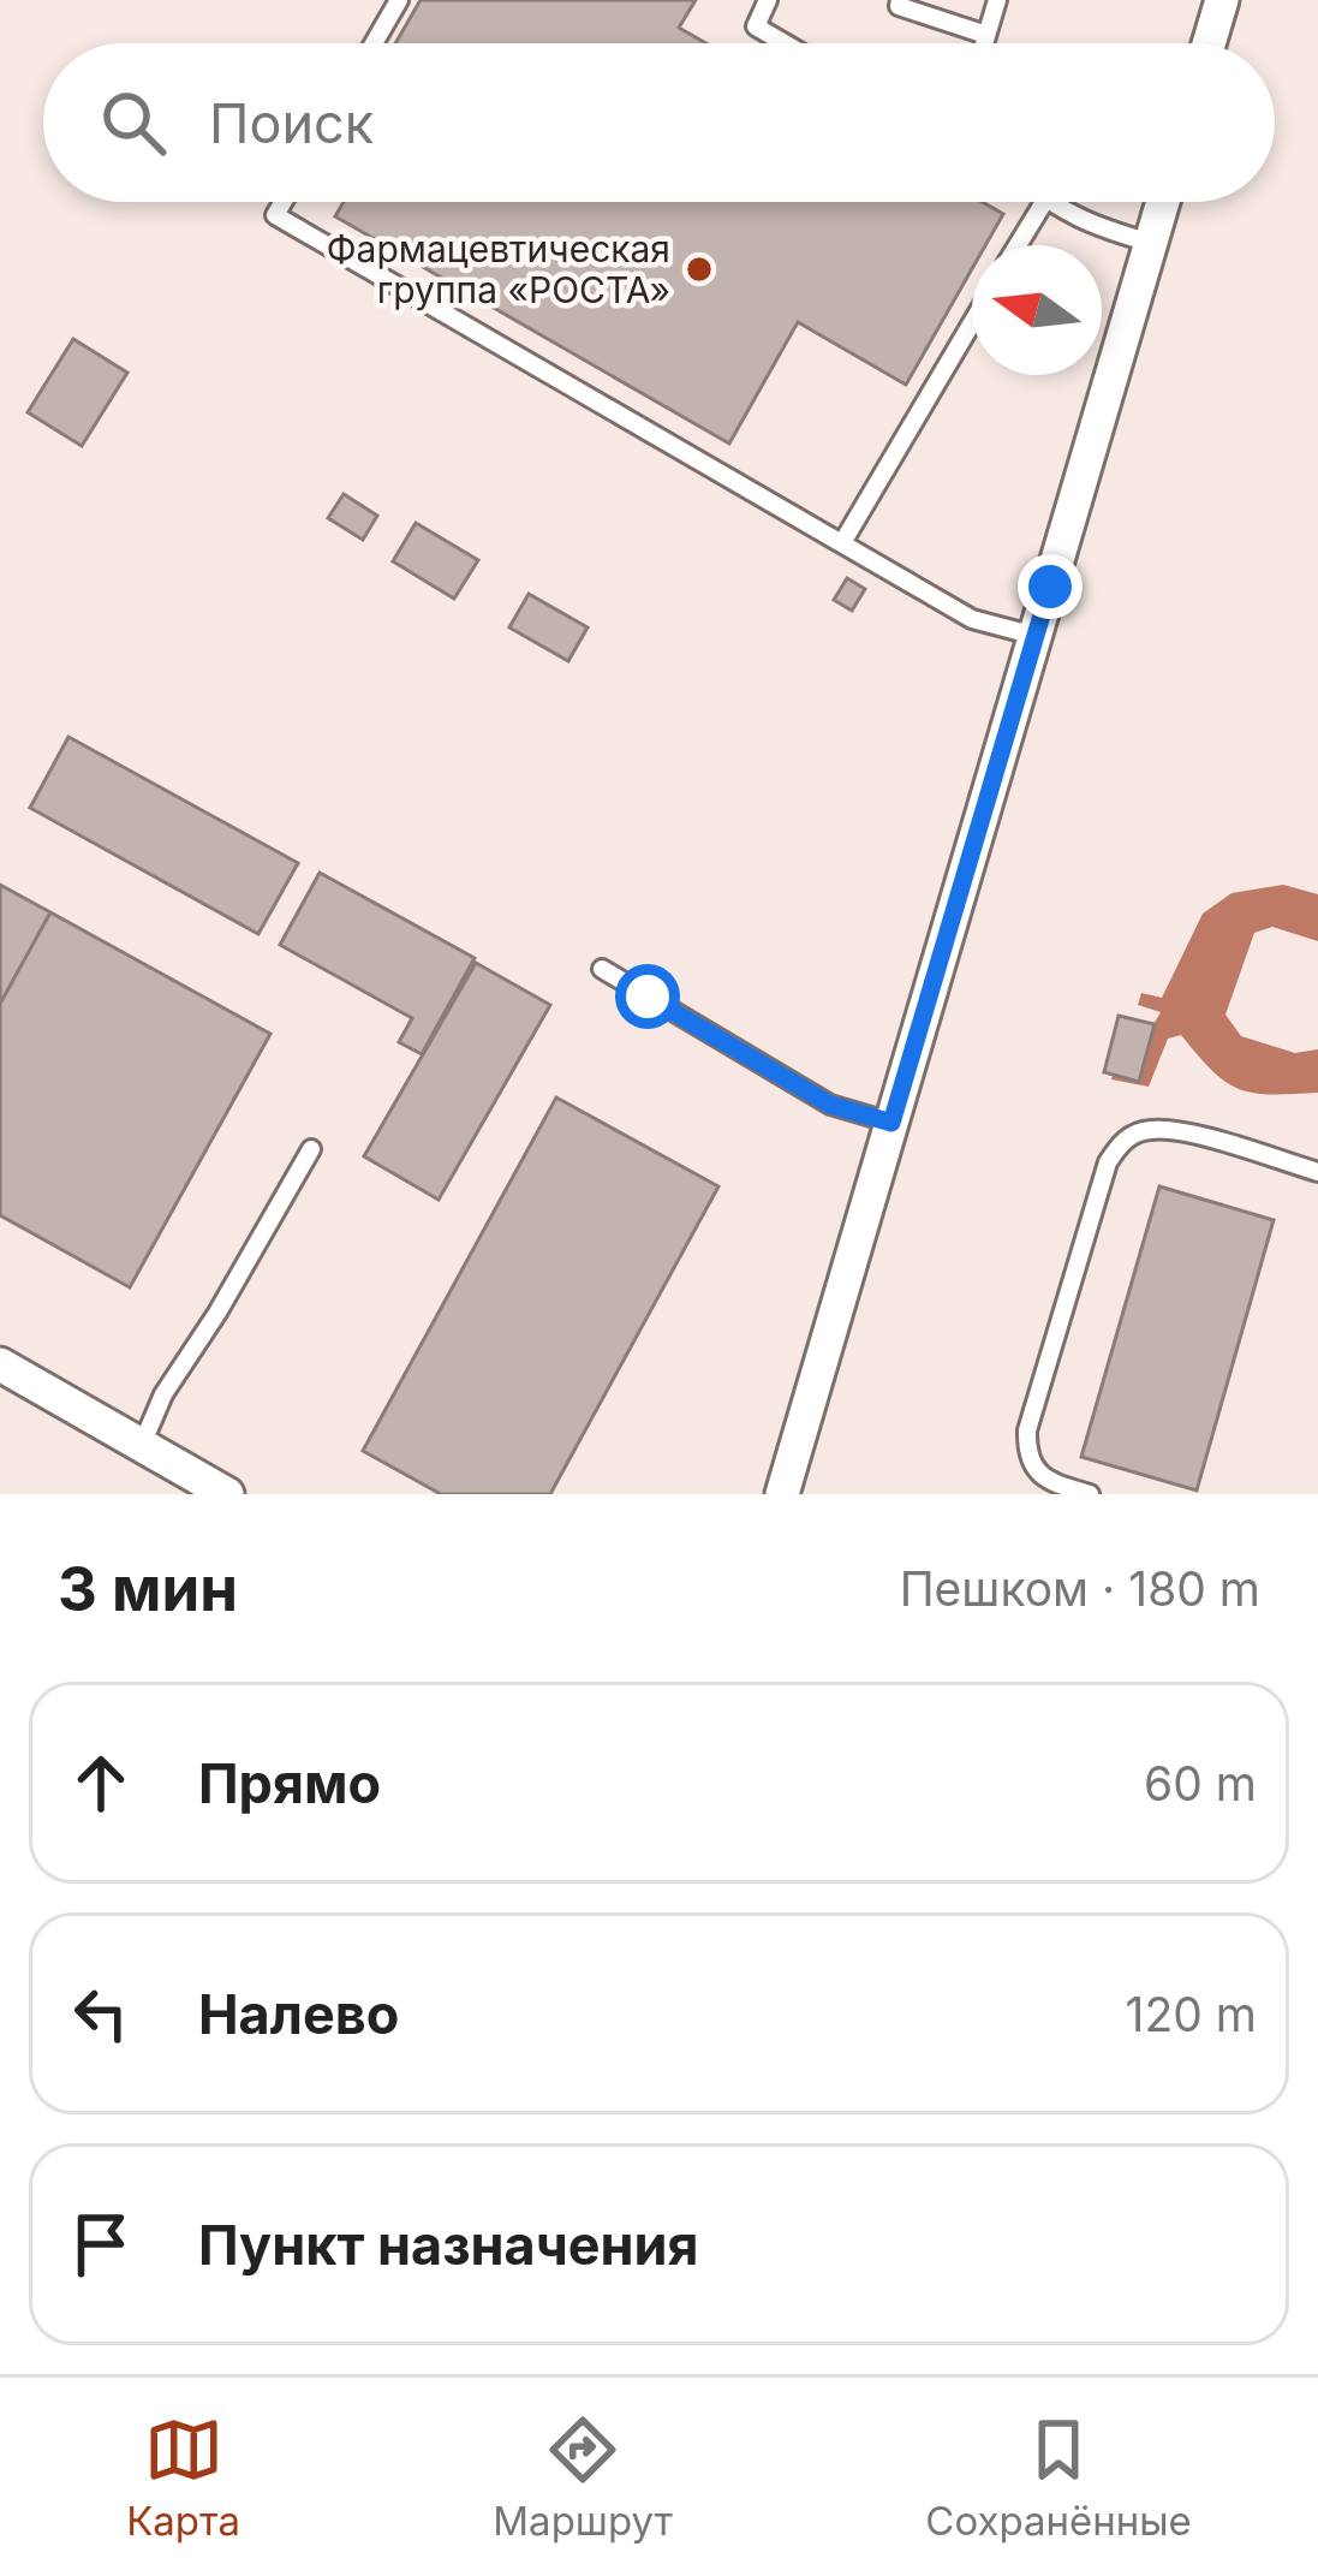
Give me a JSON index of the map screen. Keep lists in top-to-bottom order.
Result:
{
  "places": ["Фармацевтическая группа «РОСТА»"],
  "north": "left",
  "page": {
    "search": "Поиск",
    "heading": ["3 мин", "Пешком · 180 m"],
    "list": [
      ["Прямо", "60 m"],
      ["Налево", "120 m"],
      "Пункт назначения"
    ],
    "nav": ["Карта", "Маршрут", "Сохранённые"]
  }
}
